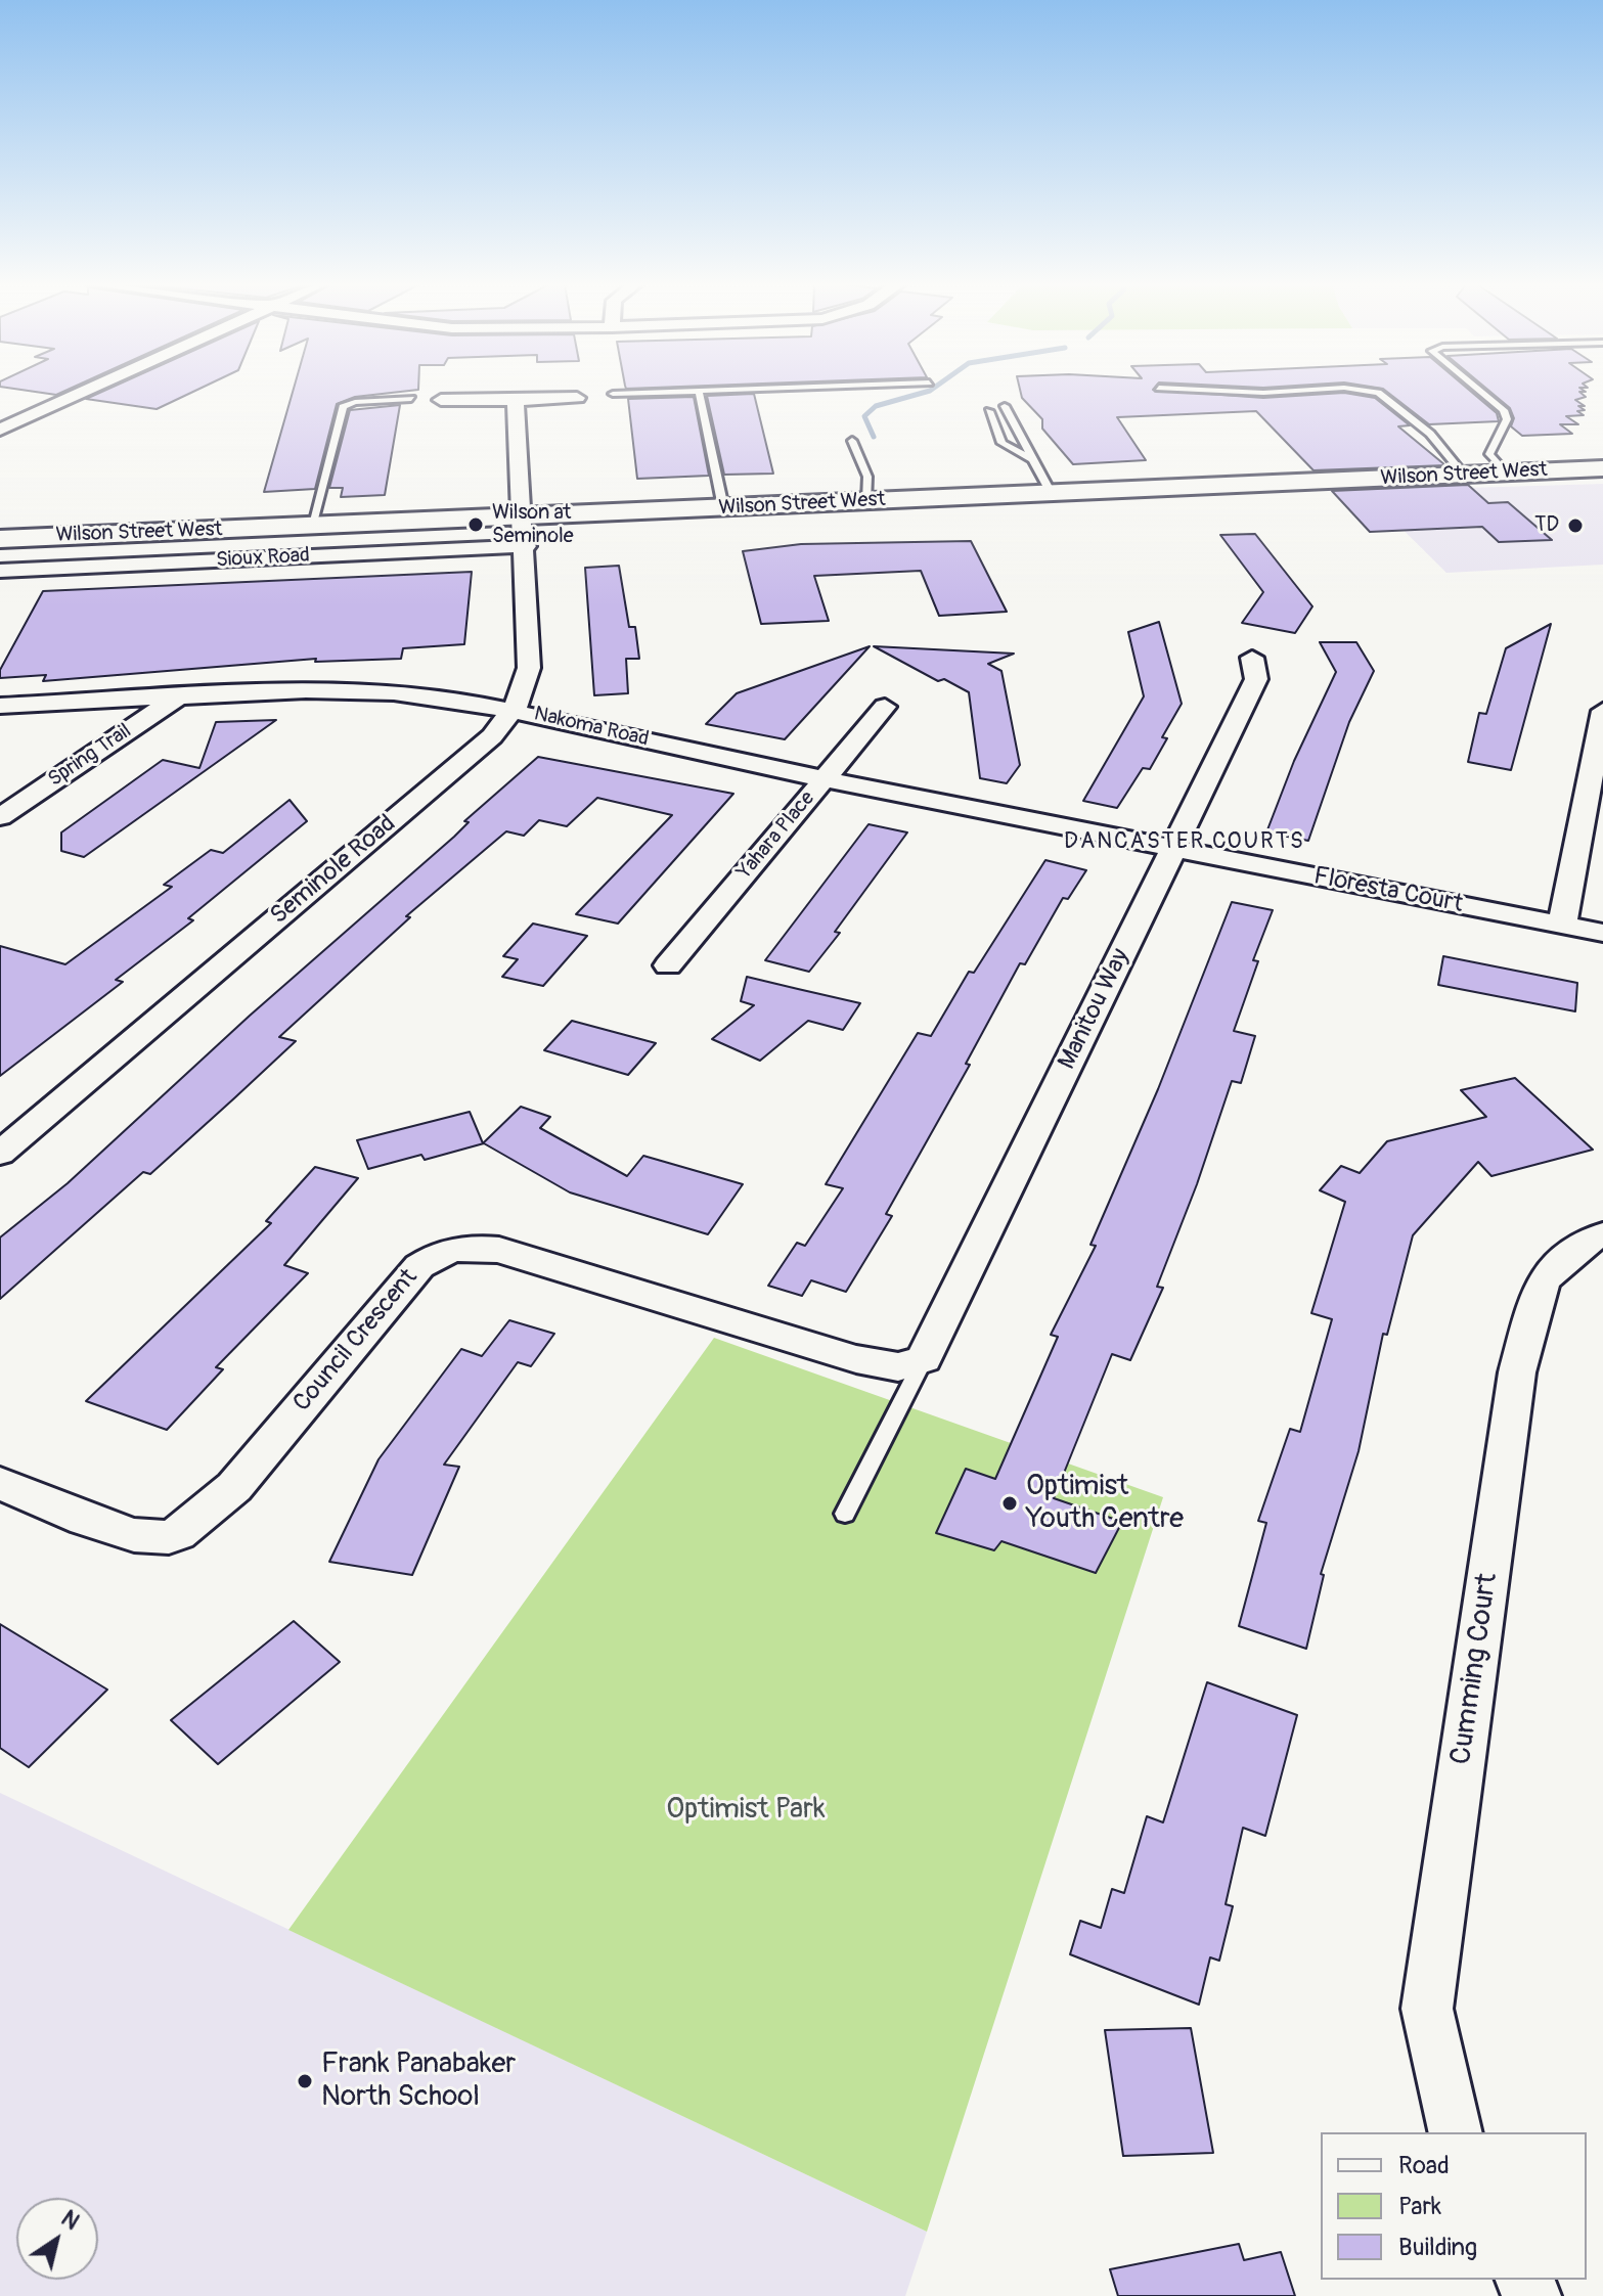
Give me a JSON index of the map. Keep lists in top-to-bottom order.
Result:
{
  "streets": {
    "main road": ["Wilson Street West"],
    "street": [
      "Sioux Road",
      "Nakoma Road",
      "Spring Trail",
      "Yahara Place",
      "Seminole Road",
      "Floresta Court",
      "Manitou Way",
      "Council Crescent",
      "Cumming Court"
    ]
  },
  "crossings": [
    ["Wilson Street West", "Seminole Road"],
    ["Sioux Road", "Seminole Road"],
    ["Nakoma Road", "Spring Trail"],
    ["Nakoma Road", "Yahara Place"],
    ["Nakoma Road", "Seminole Road"],
    ["Nakoma Road", "Floresta Court"],
    ["Nakoma Road", "Manitou Way"],
    ["Floresta Court", "Manitou Way"],
    ["Manitou Way", "Council Crescent"]
  ],
  "districts": ["DANCASTER COURTS"],
  "parks": ["Optimist Park"],
  "places": [
    "Wilson at Seminole",
    "TD",
    "Optimist Youth Centre",
    "Frank Panabaker North School"
  ],
  "legend": ["Road", "Park", "Building"],
  "north": "top right"
}
